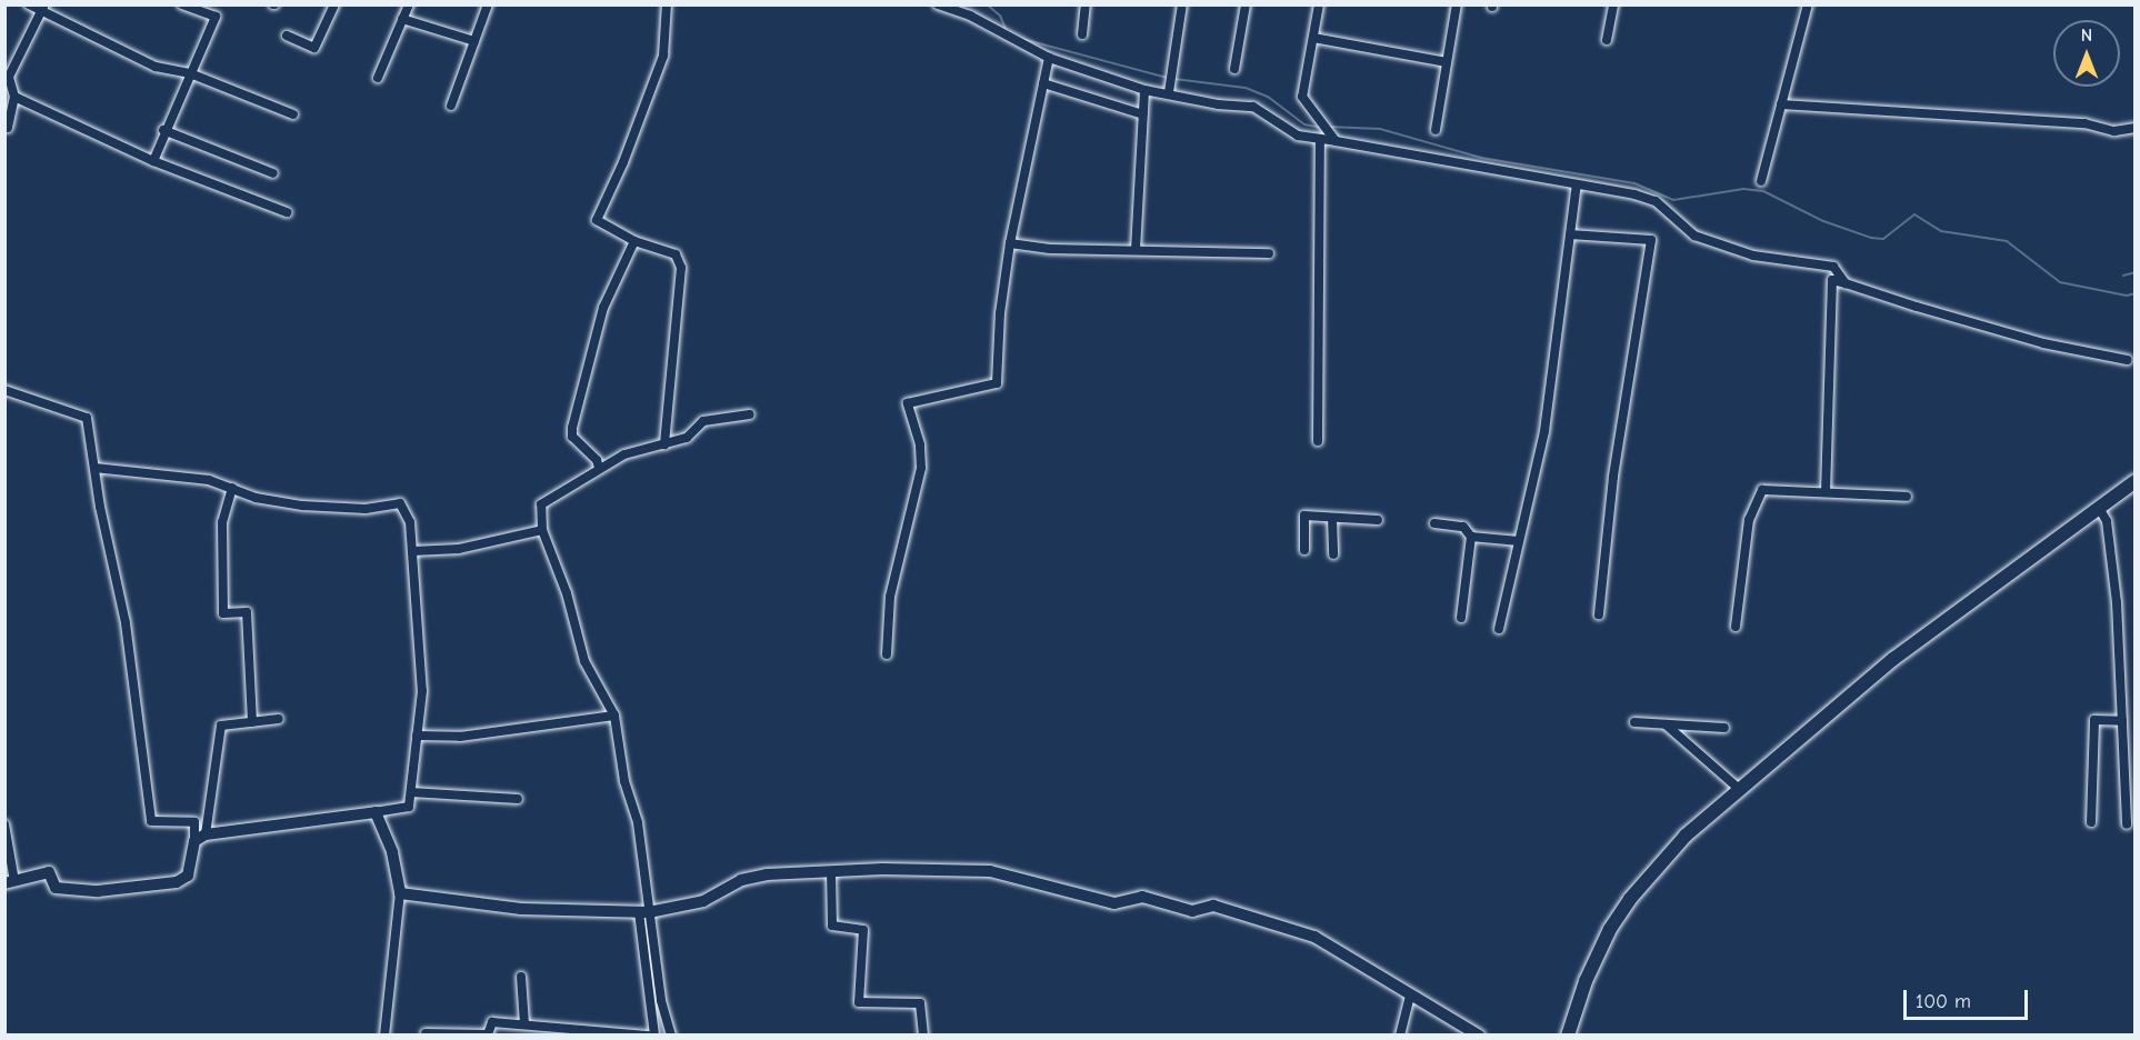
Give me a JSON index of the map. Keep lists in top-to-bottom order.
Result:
{
  "scale_bar": "100 m",
  "north": "top"
}
